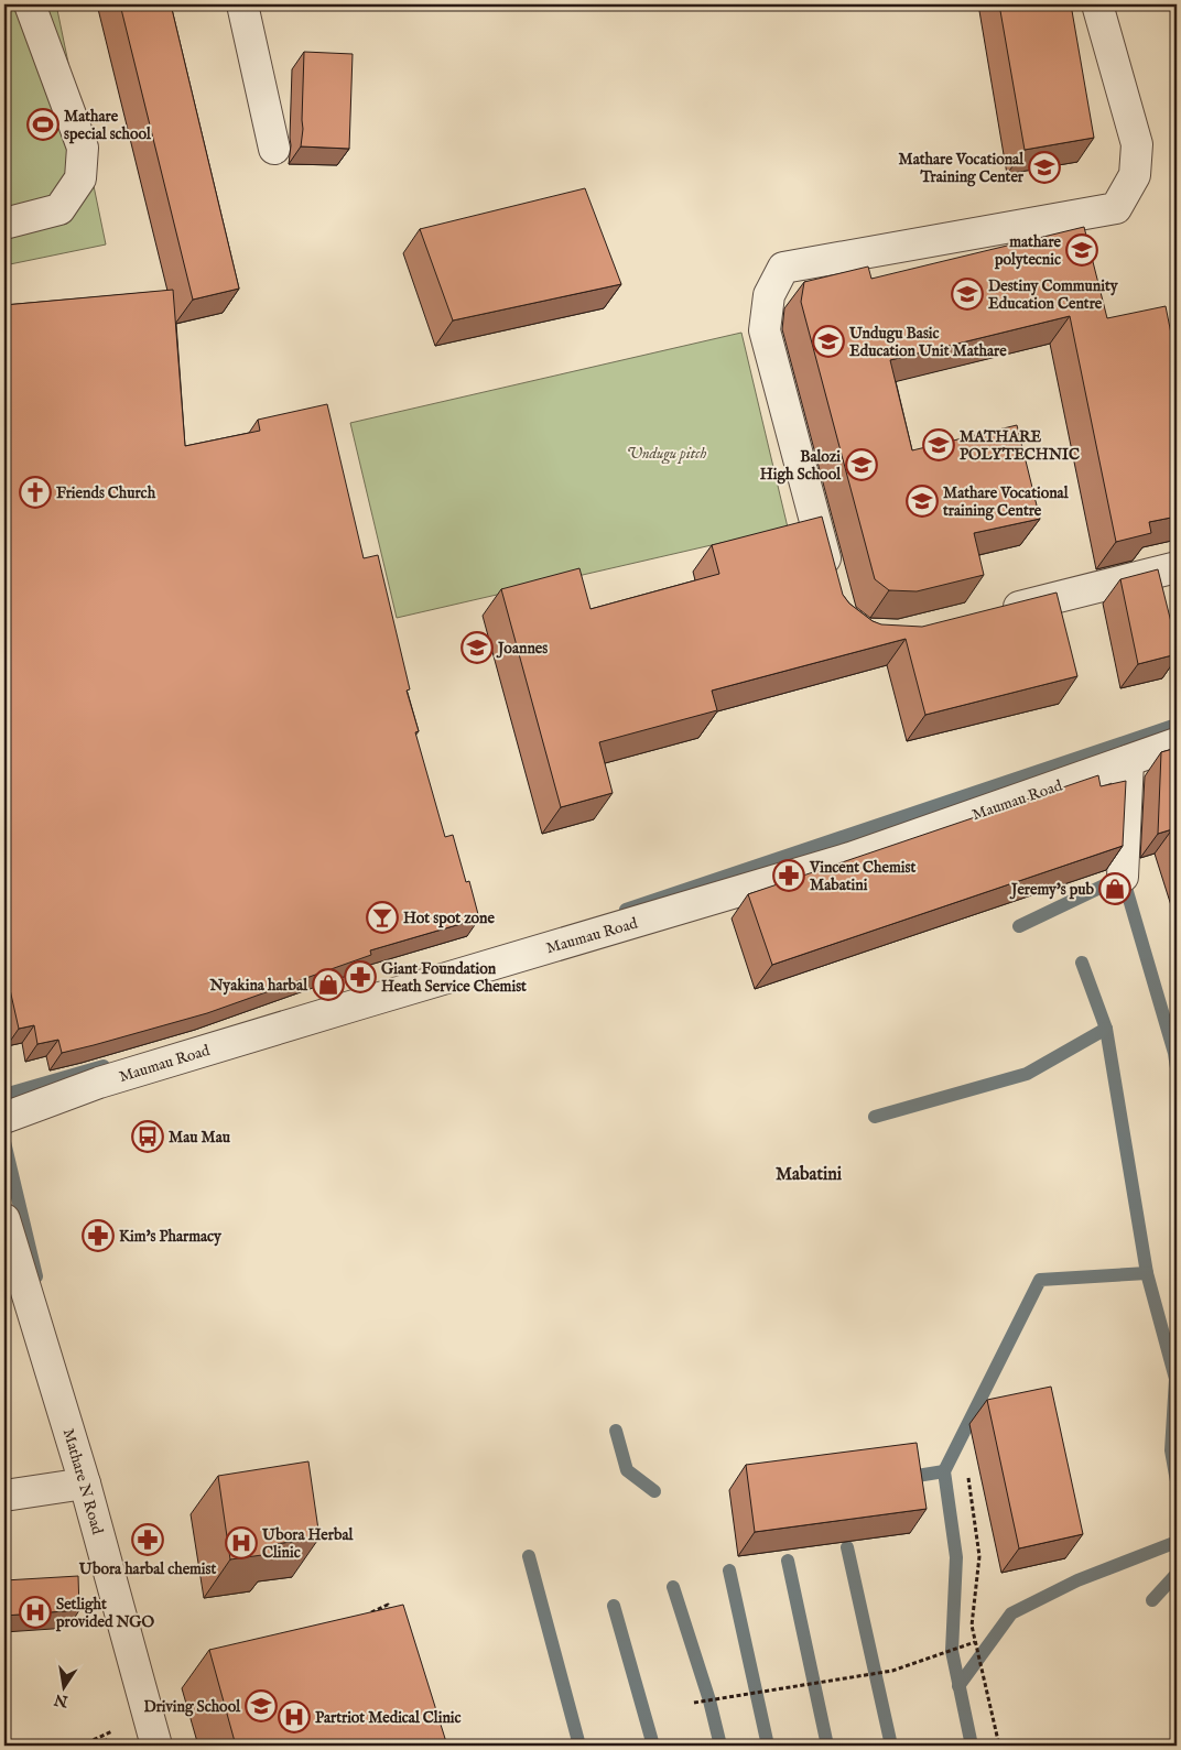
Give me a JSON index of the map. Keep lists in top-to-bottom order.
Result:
{
  "streets": {
    "street": ["Maumau Road", "Mathare N Road"]
  },
  "districts": ["Mabatini"],
  "parks": ["Undugu pitch"],
  "places": {
    "sports": ["Mathare special school"],
    "school or university": [
      "Mathare Vocational Training Center",
      "mathare polytecnic",
      "Destiny Community Education Centre",
      "Undugu Basic Education Unit Mathare",
      "MATHARE POLYTECHNIC",
      "Balozi High School",
      "Mathare Vocational training Centre",
      "Joannes",
      "Driving School"
    ],
    "church": ["Friends Church"],
    "pharmacy": [
      "Vincent Chemist Mabatini",
      "Giant Foundation Heath Service Chemist",
      "Kim's Pharmacy",
      "Ubora harbal chemist"
    ],
    "shop": ["Jeremy's pub", "Nyakina harbal"],
    "bar": ["Hot spot zone"],
    "bus stop": ["Mau Mau"],
    "hospital": ["Ubora Herbal Clinic", "Setlight provided NGO", "Partriot Medical Clinic"]
  },
  "north": "bottom"
}
